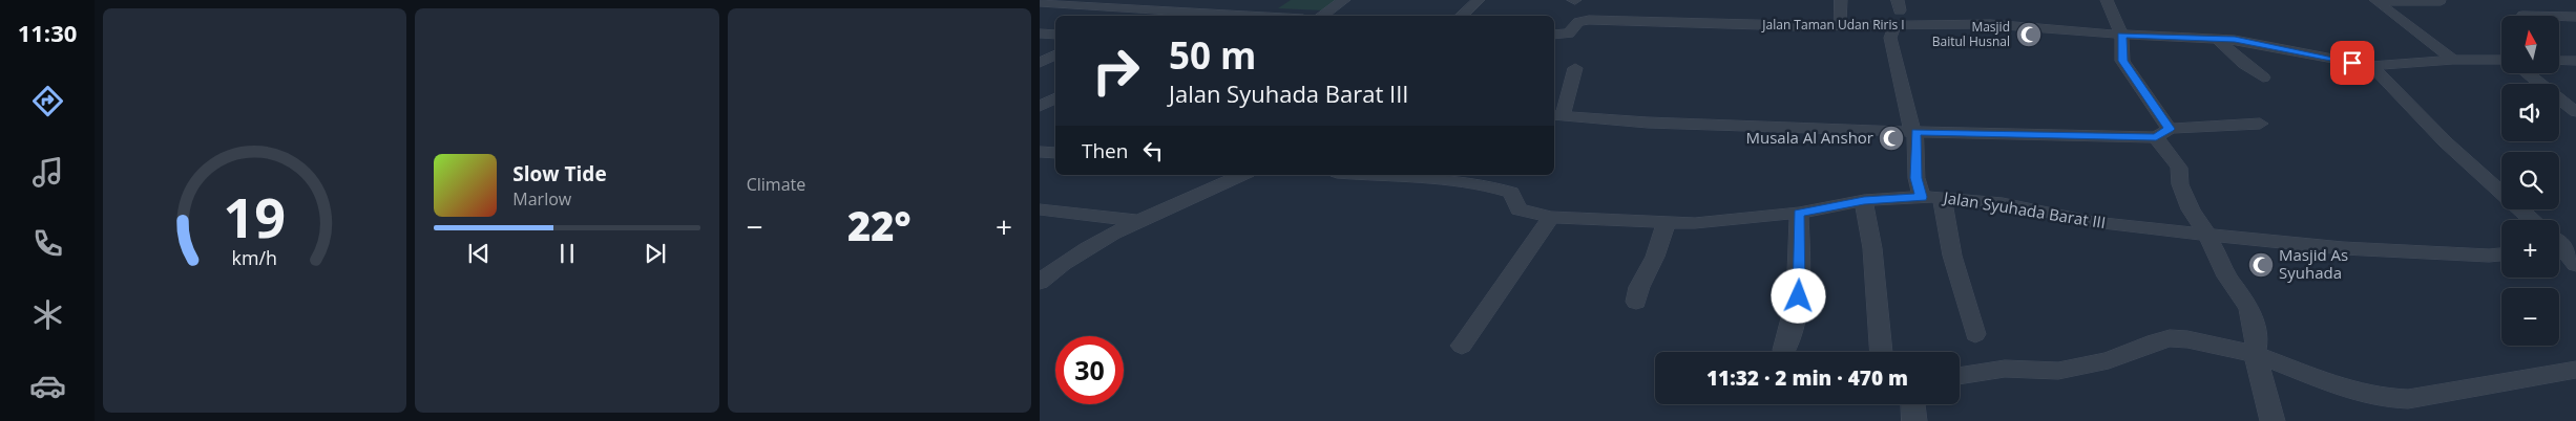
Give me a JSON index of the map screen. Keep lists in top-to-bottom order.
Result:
{
  "streets": {
    "street": ["Jalan Taman Udan Riris I", "Jalan Syuhada Barat III"]
  },
  "places": {
    "mosque": ["Masjid Baitul Husnal", "Musala Al Anshor", "Masjid As Syuhada"]
  },
  "north": "top",
  "page": {
    "tabs": "11:30",
    "tile": "Climate",
    "map_buttons": ["+", "−"],
    "turn": ["50 m", "Jalan Syuhada Barat III"],
    "then": "Then",
    "song": ["Slow Tide", "Marlow"],
    "heat": ["−", "22°", "+"],
    "limit": "30",
    "trip": "11:32 · 2 min · 470 m",
    "gauge": ["19", "km/h"]
  }
}
